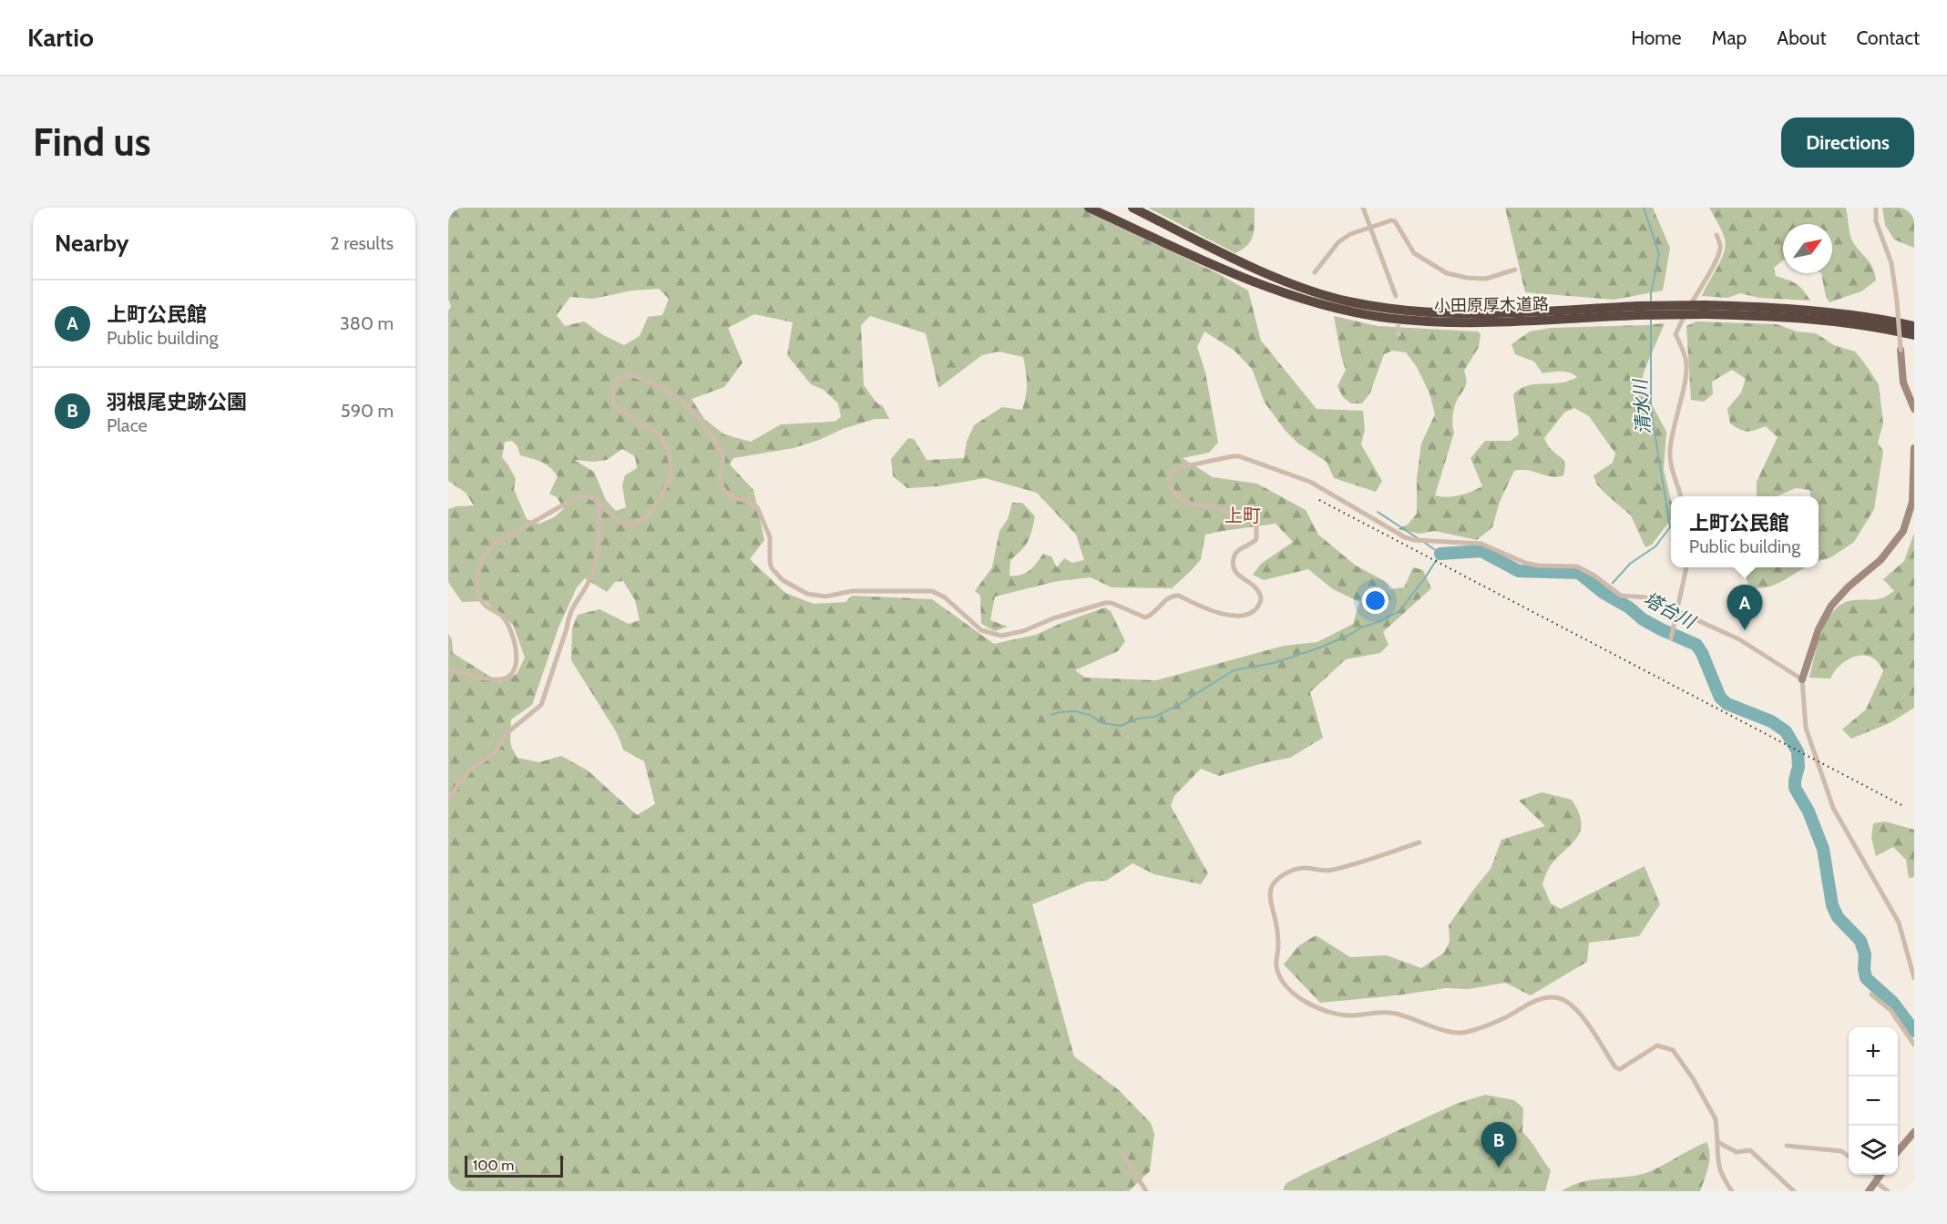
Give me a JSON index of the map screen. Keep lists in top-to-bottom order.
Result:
{
  "streets": {
    "highway": ["小田原厚木道路"]
  },
  "districts": ["上町"],
  "water": ["清水川", "塔台川"],
  "scale_bar": "100 m",
  "north": "top right",
  "page": {
    "header": "Kartio",
    "nav": [
      "Home",
      "Map",
      "About",
      "Contact"
    ],
    "buttons": "Directions",
    "title": "Find us",
    "heading": ["Nearby", "2 results"],
    "list": [
      {
        "mark": "A",
        "name": "上町公民館",
        "note": "Public building",
        "value": "380 m"
      },
      {
        "mark": "B",
        "name": "羽根尾史跡公園",
        "note": "Place",
        "value": "590 m"
      }
    ],
    "popup": ["上町公民館", "Public building"],
    "pins": ["A", "B"],
    "map_buttons": ["+", "−"],
    "scale": "100 m"
  }
}
